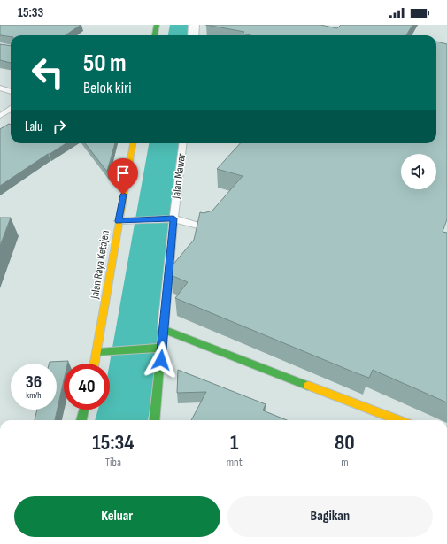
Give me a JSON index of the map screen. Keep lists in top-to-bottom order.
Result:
{
  "streets": {
    "street": ["Jalan Mawar", "Jalan Raya Ketajen"]
  },
  "page": {
    "status": "15:33",
    "turn": ["50 m", "Belok kiri"],
    "then": "Lalu",
    "speed": "36 km/h",
    "limit": "40",
    "eta": [
      "15:34",
      "Tiba",
      "1",
      "mnt",
      "80",
      "m"
    ],
    "buttons": ["Keluar", "Bagikan"]
  }
}
